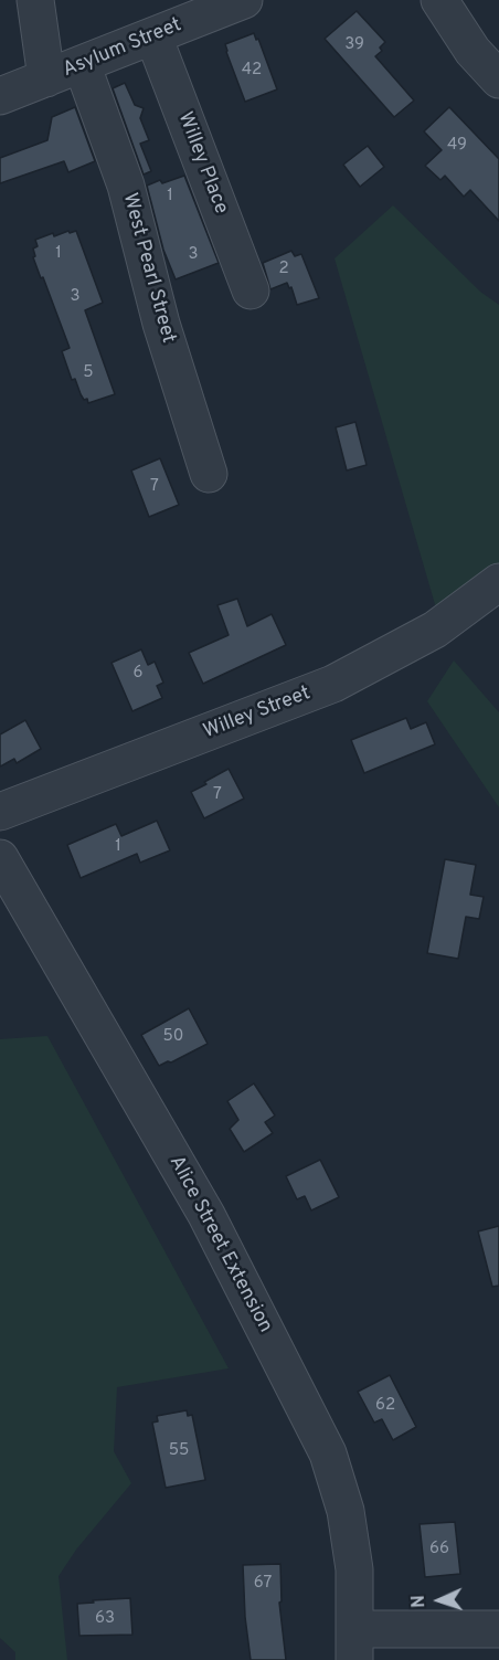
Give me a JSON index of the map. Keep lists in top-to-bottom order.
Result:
{
  "streets": {
    "street": [
      "Asylum Street",
      "Willey Place",
      "West Pearl Street",
      "Willey Street",
      "Alice Street Extension"
    ]
  },
  "crossings": [
    ["Asylum Street", "Willey Place"],
    ["Asylum Street", "West Pearl Street"]
  ],
  "house_numbers": [
    "39",
    "42",
    "49",
    "1",
    "1",
    "3",
    "2",
    "3",
    "5",
    "7",
    "6",
    "7",
    "1",
    "50",
    "62",
    "55",
    "66",
    "67",
    "63"
  ],
  "north": "left"
}
